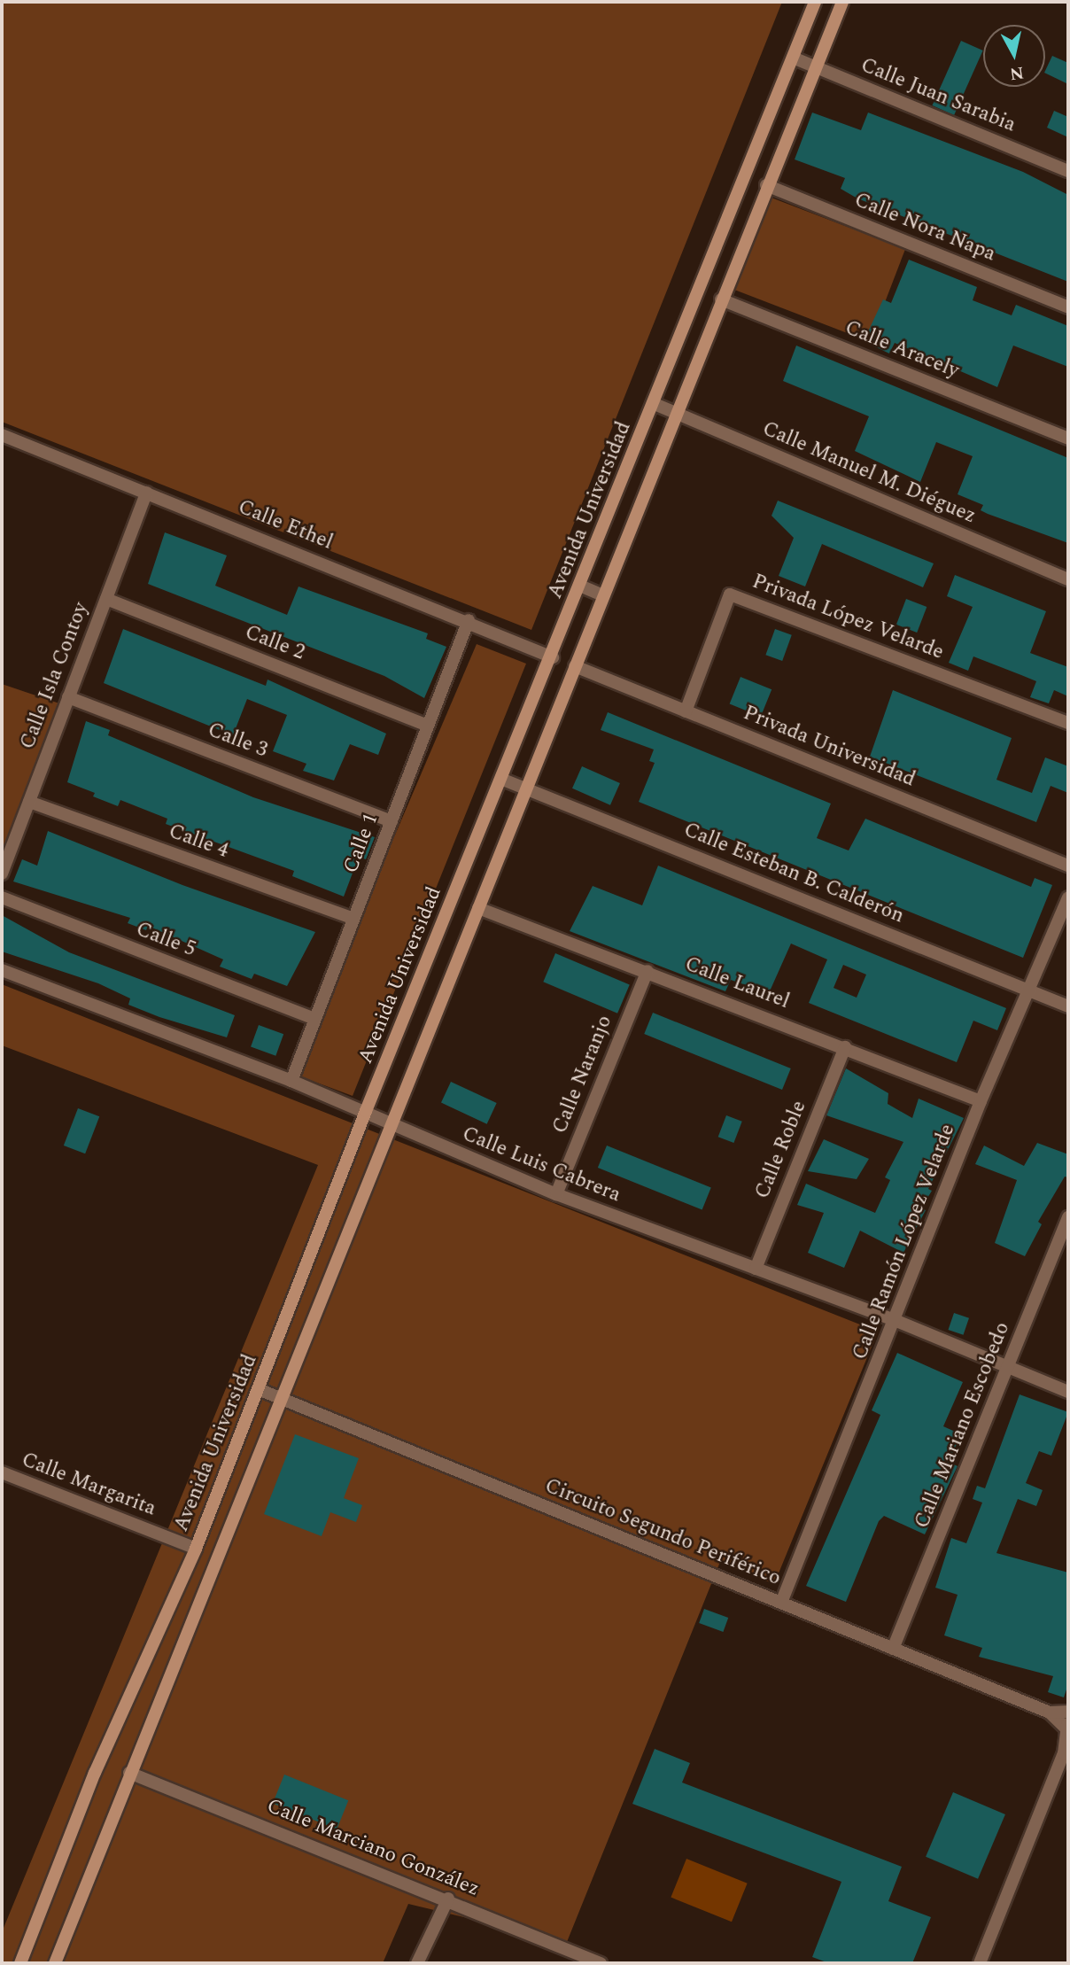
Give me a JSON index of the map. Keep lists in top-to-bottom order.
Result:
{
  "streets": {
    "main road": ["Avenida Universidad"],
    "street": [
      "Calle Juan Sarabia",
      "Calle Nora Napa",
      "Calle Aracely",
      "Calle Manuel M. Diéguez",
      "Calle Ethel",
      "Privada López Velarde",
      "Calle 2",
      "Calle Isla Contoy",
      "Calle 3",
      "Privada Universidad",
      "Calle 4",
      "Calle 1",
      "Calle Esteban B. Calderón",
      "Calle 5",
      "Calle Laurel",
      "Calle Naranjo",
      "Calle Roble",
      "Calle Luis Cabrera",
      "Calle Ramón López Velarde",
      "Calle Mariano Escobedo",
      "Calle Margarita",
      "Circuito Segundo Periférico",
      "Calle Marciano González"
    ]
  },
  "crossings": [
    ["Calle Juan Sarabia", "Avenida Universidad"],
    ["Calle Nora Napa", "Avenida Universidad"],
    ["Calle Aracely", "Avenida Universidad"],
    ["Calle Manuel M. Diéguez", "Avenida Universidad"],
    ["Avenida Universidad", "Calle Ethel"],
    ["Avenida Universidad", "Privada Universidad"],
    ["Avenida Universidad", "Calle Esteban B. Calderón"],
    ["Avenida Universidad", "Calle Laurel"],
    ["Avenida Universidad", "Calle Luis Cabrera"],
    ["Avenida Universidad", "Calle Margarita"],
    ["Avenida Universidad", "Circuito Segundo Periférico"],
    ["Avenida Universidad", "Calle Marciano González"],
    ["Calle Ethel", "Calle Isla Contoy"],
    ["Calle Ethel", "Calle 1"],
    ["Privada López Velarde", "Privada Universidad"],
    ["Calle 2", "Calle Isla Contoy"],
    ["Calle 2", "Calle 1"],
    ["Calle Isla Contoy", "Calle 3"],
    ["Calle Isla Contoy", "Calle 4"],
    ["Calle 3", "Calle 1"],
    ["Calle 4", "Calle 1"],
    ["Calle 1", "Calle 5"],
    ["Calle 1", "Calle Luis Cabrera"],
    ["Calle Esteban B. Calderón", "Calle Ramón López Velarde"],
    ["Calle Laurel", "Calle Naranjo"],
    ["Calle Laurel", "Calle Roble"],
    ["Calle Laurel", "Calle Ramón López Velarde"],
    ["Calle Naranjo", "Calle Luis Cabrera"],
    ["Calle Roble", "Calle Luis Cabrera"],
    ["Calle Luis Cabrera", "Calle Ramón López Velarde"],
    ["Calle Luis Cabrera", "Calle Mariano Escobedo"],
    ["Calle Ramón López Velarde", "Circuito Segundo Periférico"],
    ["Calle Mariano Escobedo", "Circuito Segundo Periférico"]
  ],
  "north": "bottom"
}
